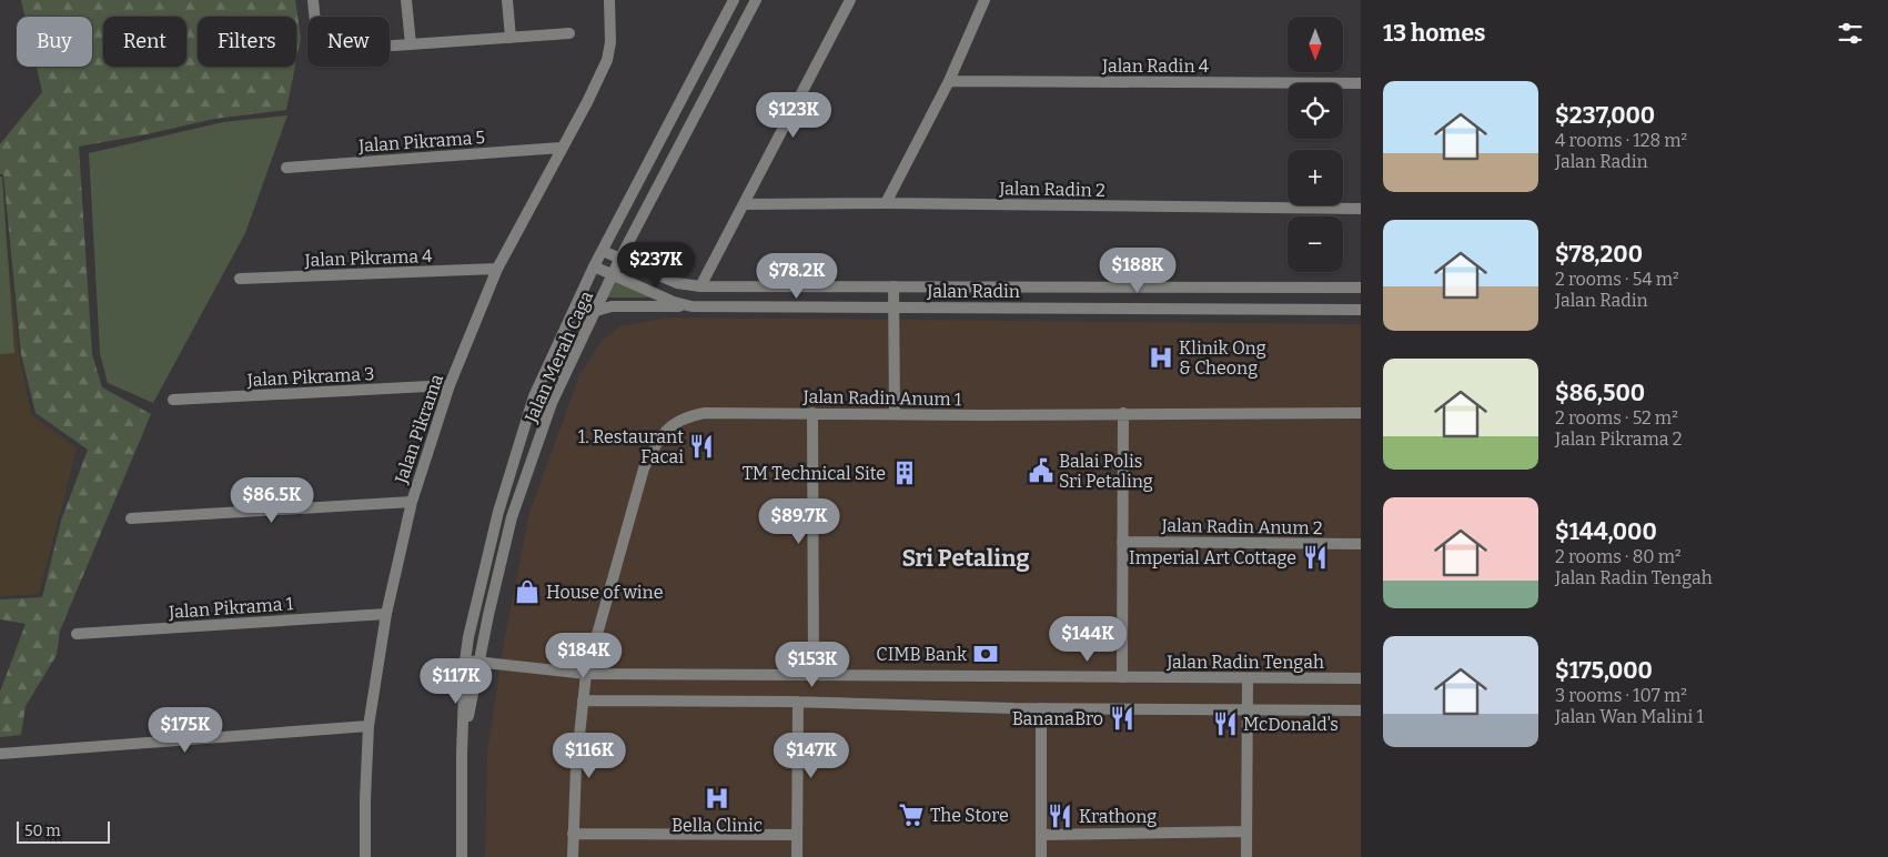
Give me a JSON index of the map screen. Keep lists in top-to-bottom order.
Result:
{
  "streets": {
    "street": [
      "Jalan Radin 4",
      "Jalan Pikrama 5",
      "Jalan Radin 2",
      "Jalan Pikrama 4",
      "Jalan Radin",
      "Jalan Merah Caga",
      "Jalan Pikrama 3",
      "Jalan Radin Anum 1",
      "Jalan Pikrama",
      "Jalan Radin Anum 2",
      "Jalan Pikrama 1",
      "Jalan Radin Tengah"
    ]
  },
  "crossings": [
    ["Jalan Pikrama 5", "Jalan Pikrama"],
    ["Jalan Pikrama 4", "Jalan Pikrama"],
    ["Jalan Radin", "Jalan Merah Caga"],
    ["Jalan Merah Caga", "Jalan Radin Tengah"],
    ["Jalan Pikrama 3", "Jalan Pikrama"],
    ["Jalan Radin Anum 1", "Jalan Radin Tengah"],
    ["Jalan Pikrama", "Jalan Pikrama 1"]
  ],
  "districts": ["Sri Petaling"],
  "places": {
    "hospital": ["Klinik Ong & Cheong", "Bella Clinic"],
    "restaurant": [
      "1. Restaurant Facai",
      "Imperial Art Cottage",
      "BananaBro",
      "McDonald's",
      "Krathong"
    ],
    "public building": ["Balai Polis Sri Petaling"],
    "building": ["TM Technical Site"],
    "shop": ["House of wine"],
    "bank": ["CIMB Bank"],
    "supermarket": ["The Store"]
  },
  "scale_bar": "50 m",
  "north": "bottom",
  "page": {
    "heading": "13 homes",
    "map_buttons": ["+", "−"],
    "chip": [
      "Buy",
      "Rent",
      "Filters",
      "New"
    ],
    "list": [
      {
        "name": "$237,000",
        "note": "4 rooms · 128 m² · Jalan Radin"
      },
      {
        "name": "$78,200",
        "note": "2 rooms · 54 m² · Jalan Radin"
      },
      {
        "name": "$86,500",
        "note": "2 rooms · 52 m² · Jalan Pikrama 2"
      },
      {
        "name": "$144,000",
        "note": "2 rooms · 80 m² · Jalan Radin Tengah"
      },
      {
        "name": "$175,000",
        "note": "3 rooms · 107 m² · Jalan Wan Malini 1"
      }
    ],
    "price": [
      "$123K",
      "$237K",
      "$188K",
      "$78.2K",
      "$86.5K",
      "$89.7K",
      "$144K",
      "$184K",
      "$153K",
      "$117K",
      "$175K",
      "$116K",
      "$147K"
    ],
    "scale": "50 m"
  }
}
